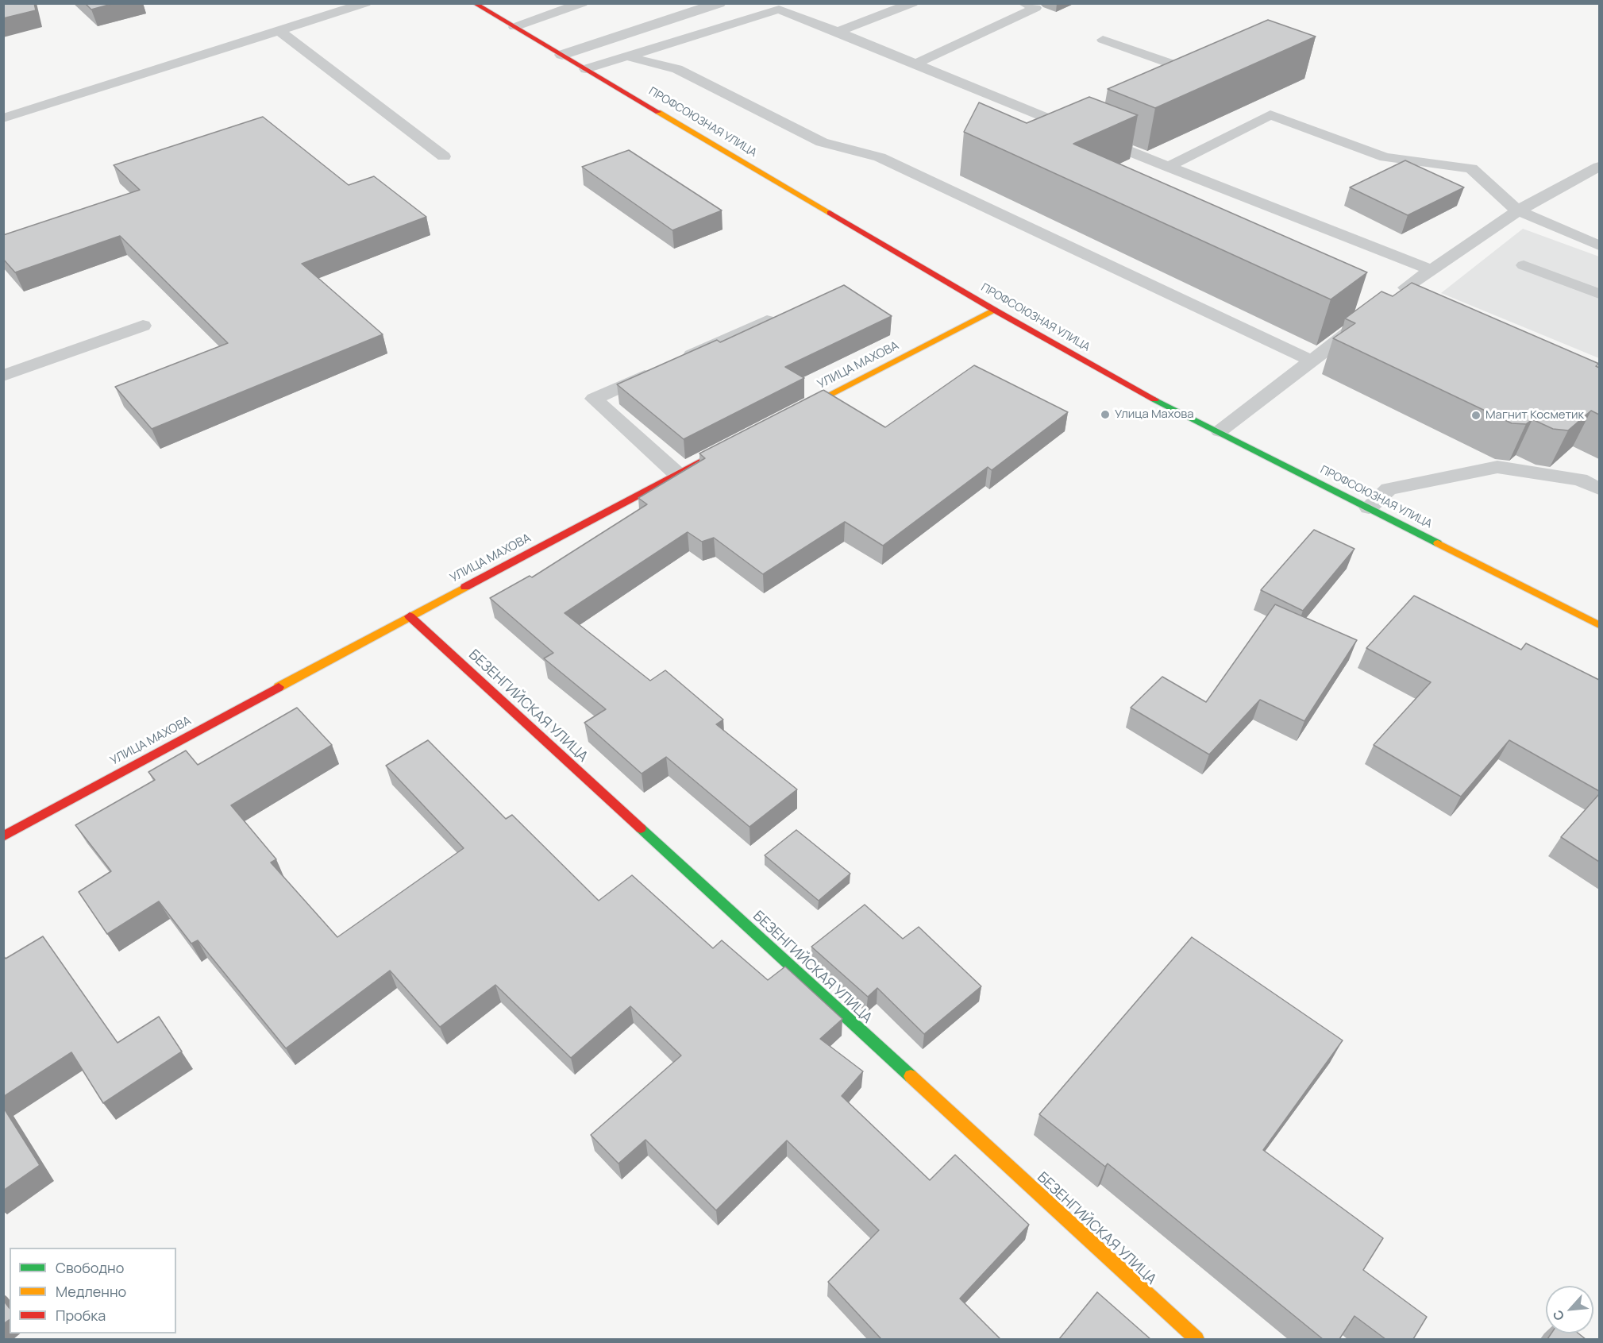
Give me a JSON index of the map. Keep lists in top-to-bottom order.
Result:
{
  "streets": {
    "street": ["ПРОФСОЮЗНАЯ УЛИЦА", "УЛИЦА МАХОВА", "БЕЗЕНГИЙСКАЯ УЛИЦА"]
  },
  "crossings": [
    ["ПРОФСОЮЗНАЯ УЛИЦА", "УЛИЦА МАХОВА"],
    ["УЛИЦА МАХОВА", "БЕЗЕНГИЙСКАЯ УЛИЦА"]
  ],
  "places": ["Улица Махова", "Магнит Косметик"],
  "legend": ["Свободно", "Медленно", "Пробка"],
  "north": "bottom left"
}
